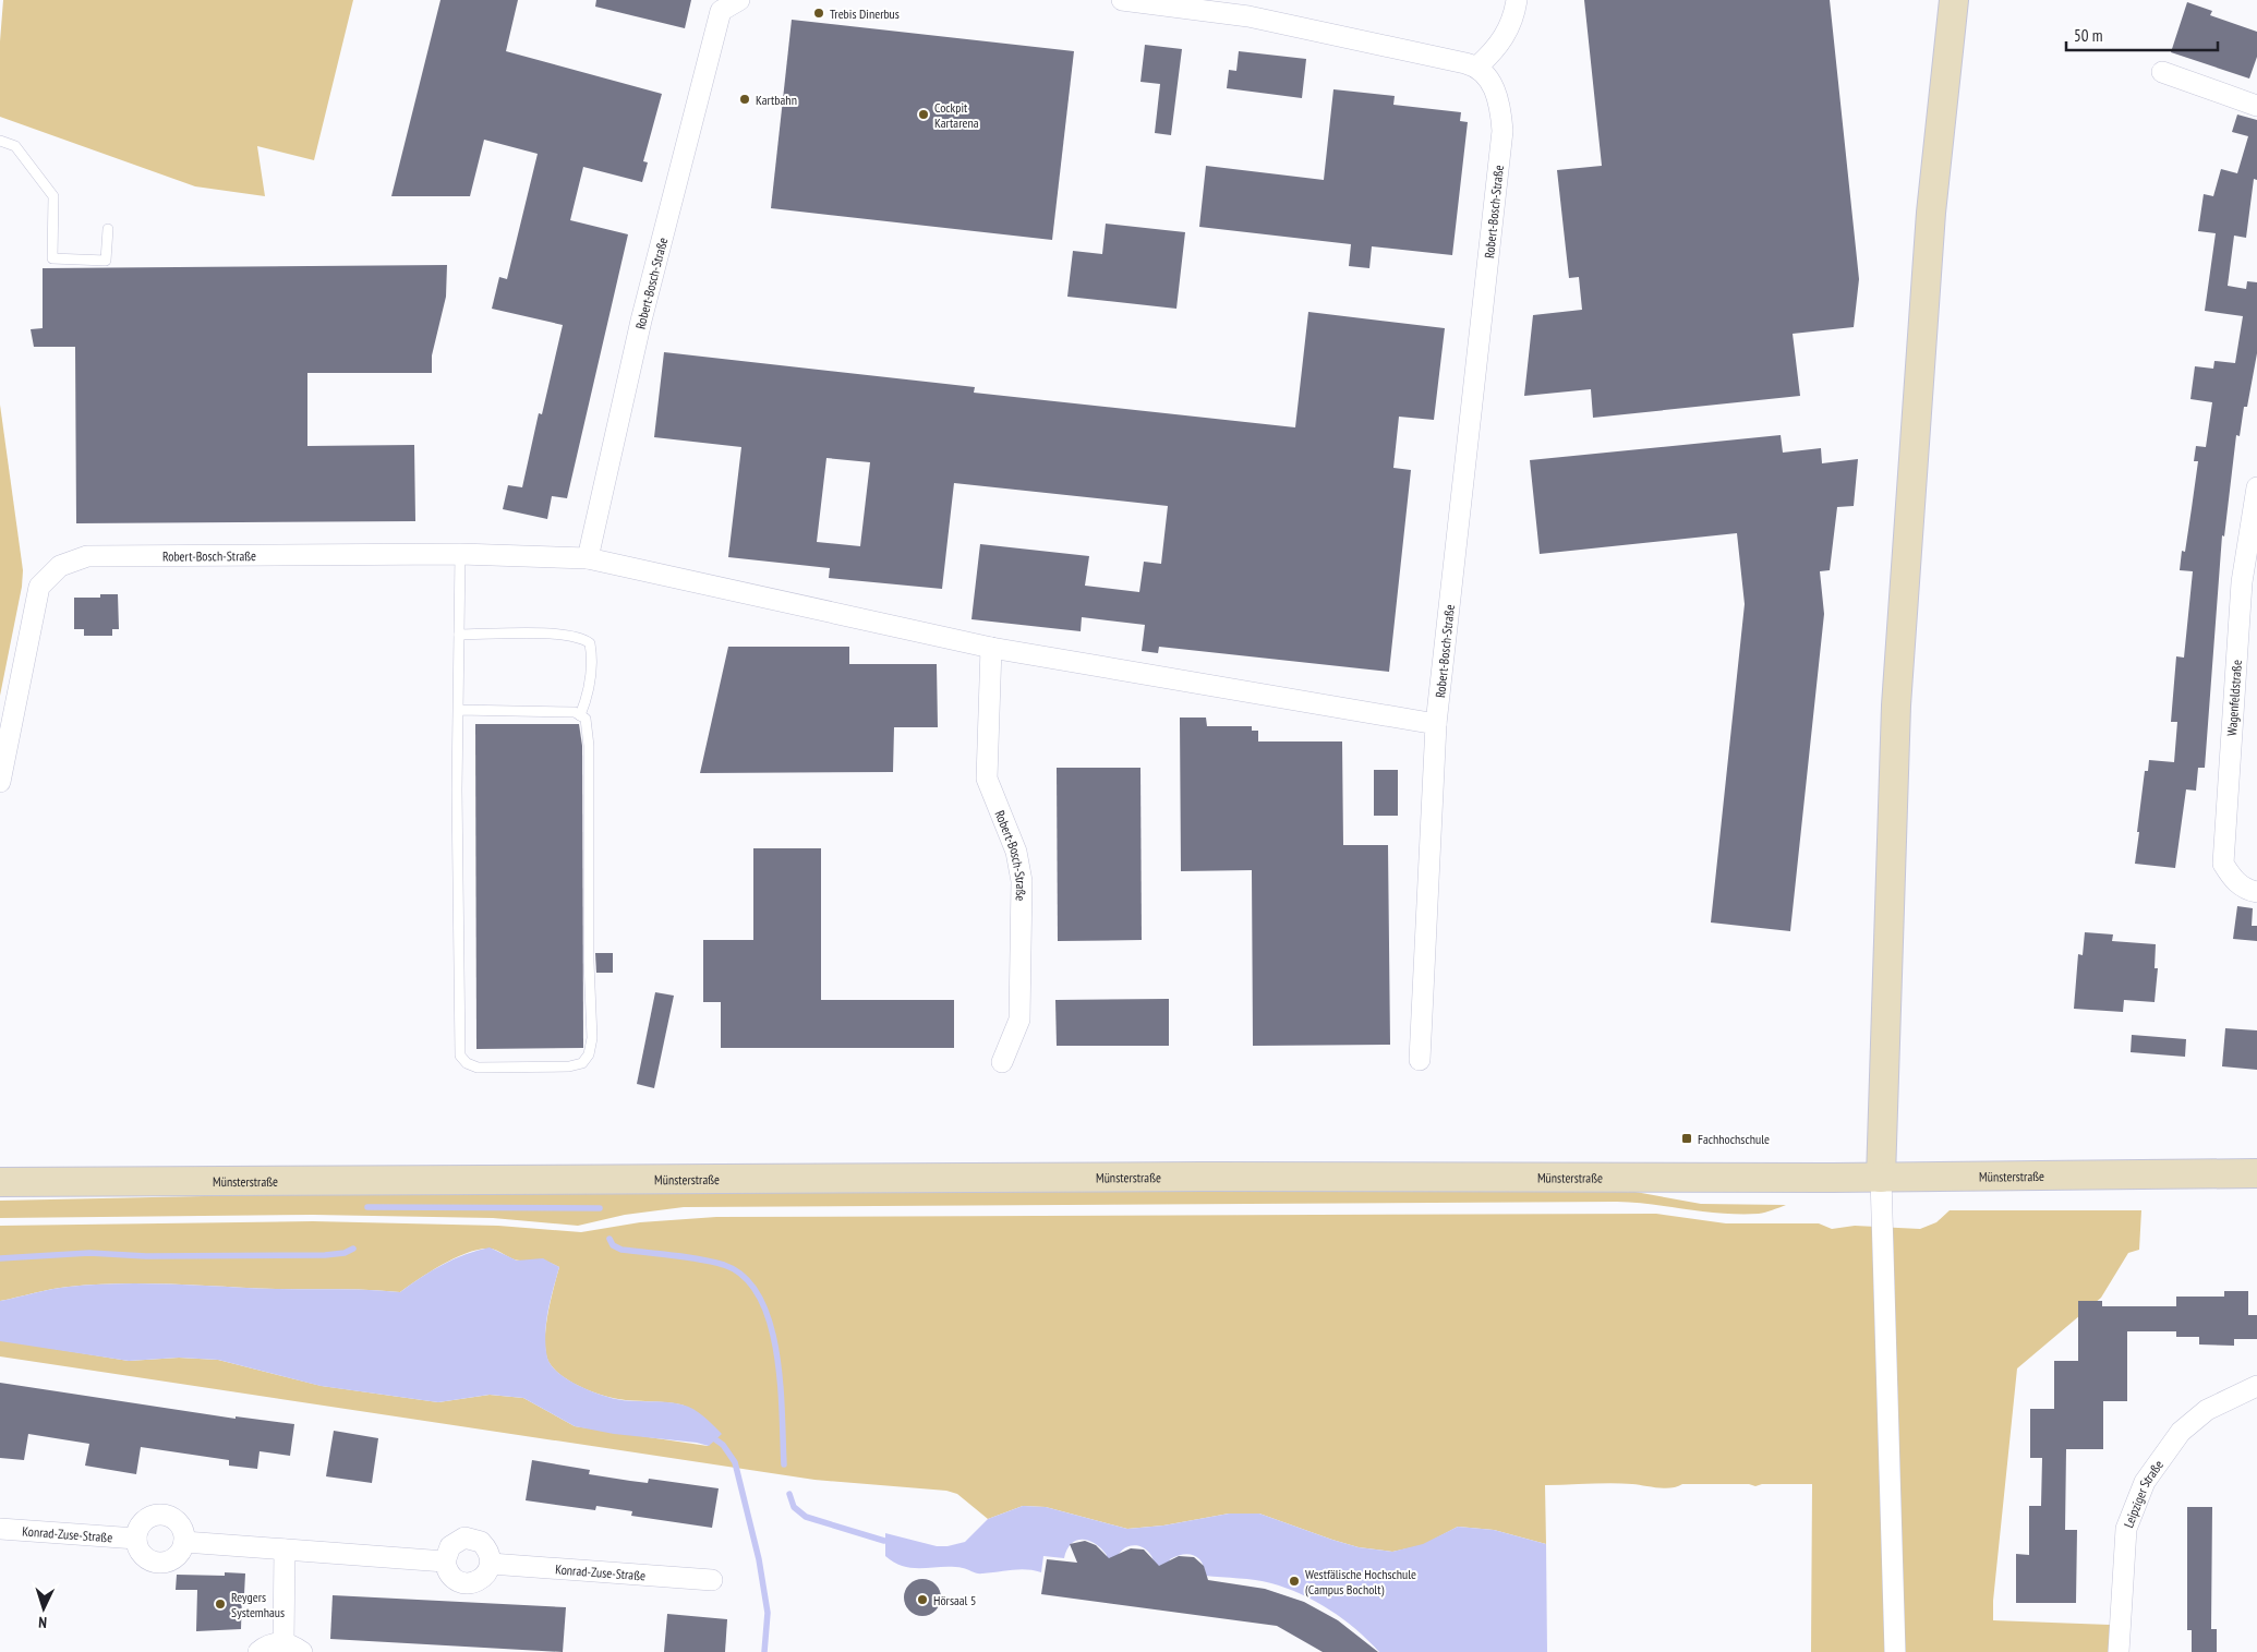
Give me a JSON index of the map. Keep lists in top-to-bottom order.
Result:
{
  "streets": {
    "main road": ["Münsterstraße"],
    "street": [
      "Robert-Bosch-Straße",
      "Wagenfeldstraße",
      "Leipziger Straße",
      "Konrad-Zuse-Straße"
    ]
  },
  "places": {
    "other": [
      "Trebis Dinerbus",
      "Kartbahn",
      "Cockpit Kartarena",
      "Westfälische Hochschule (Campus Bocholt)",
      "Hörsaal 5",
      "Reygers Systemhaus"
    ],
    "transit": ["Fachhochschule"]
  },
  "scale_bar": "50 m",
  "north": "bottom"
}
